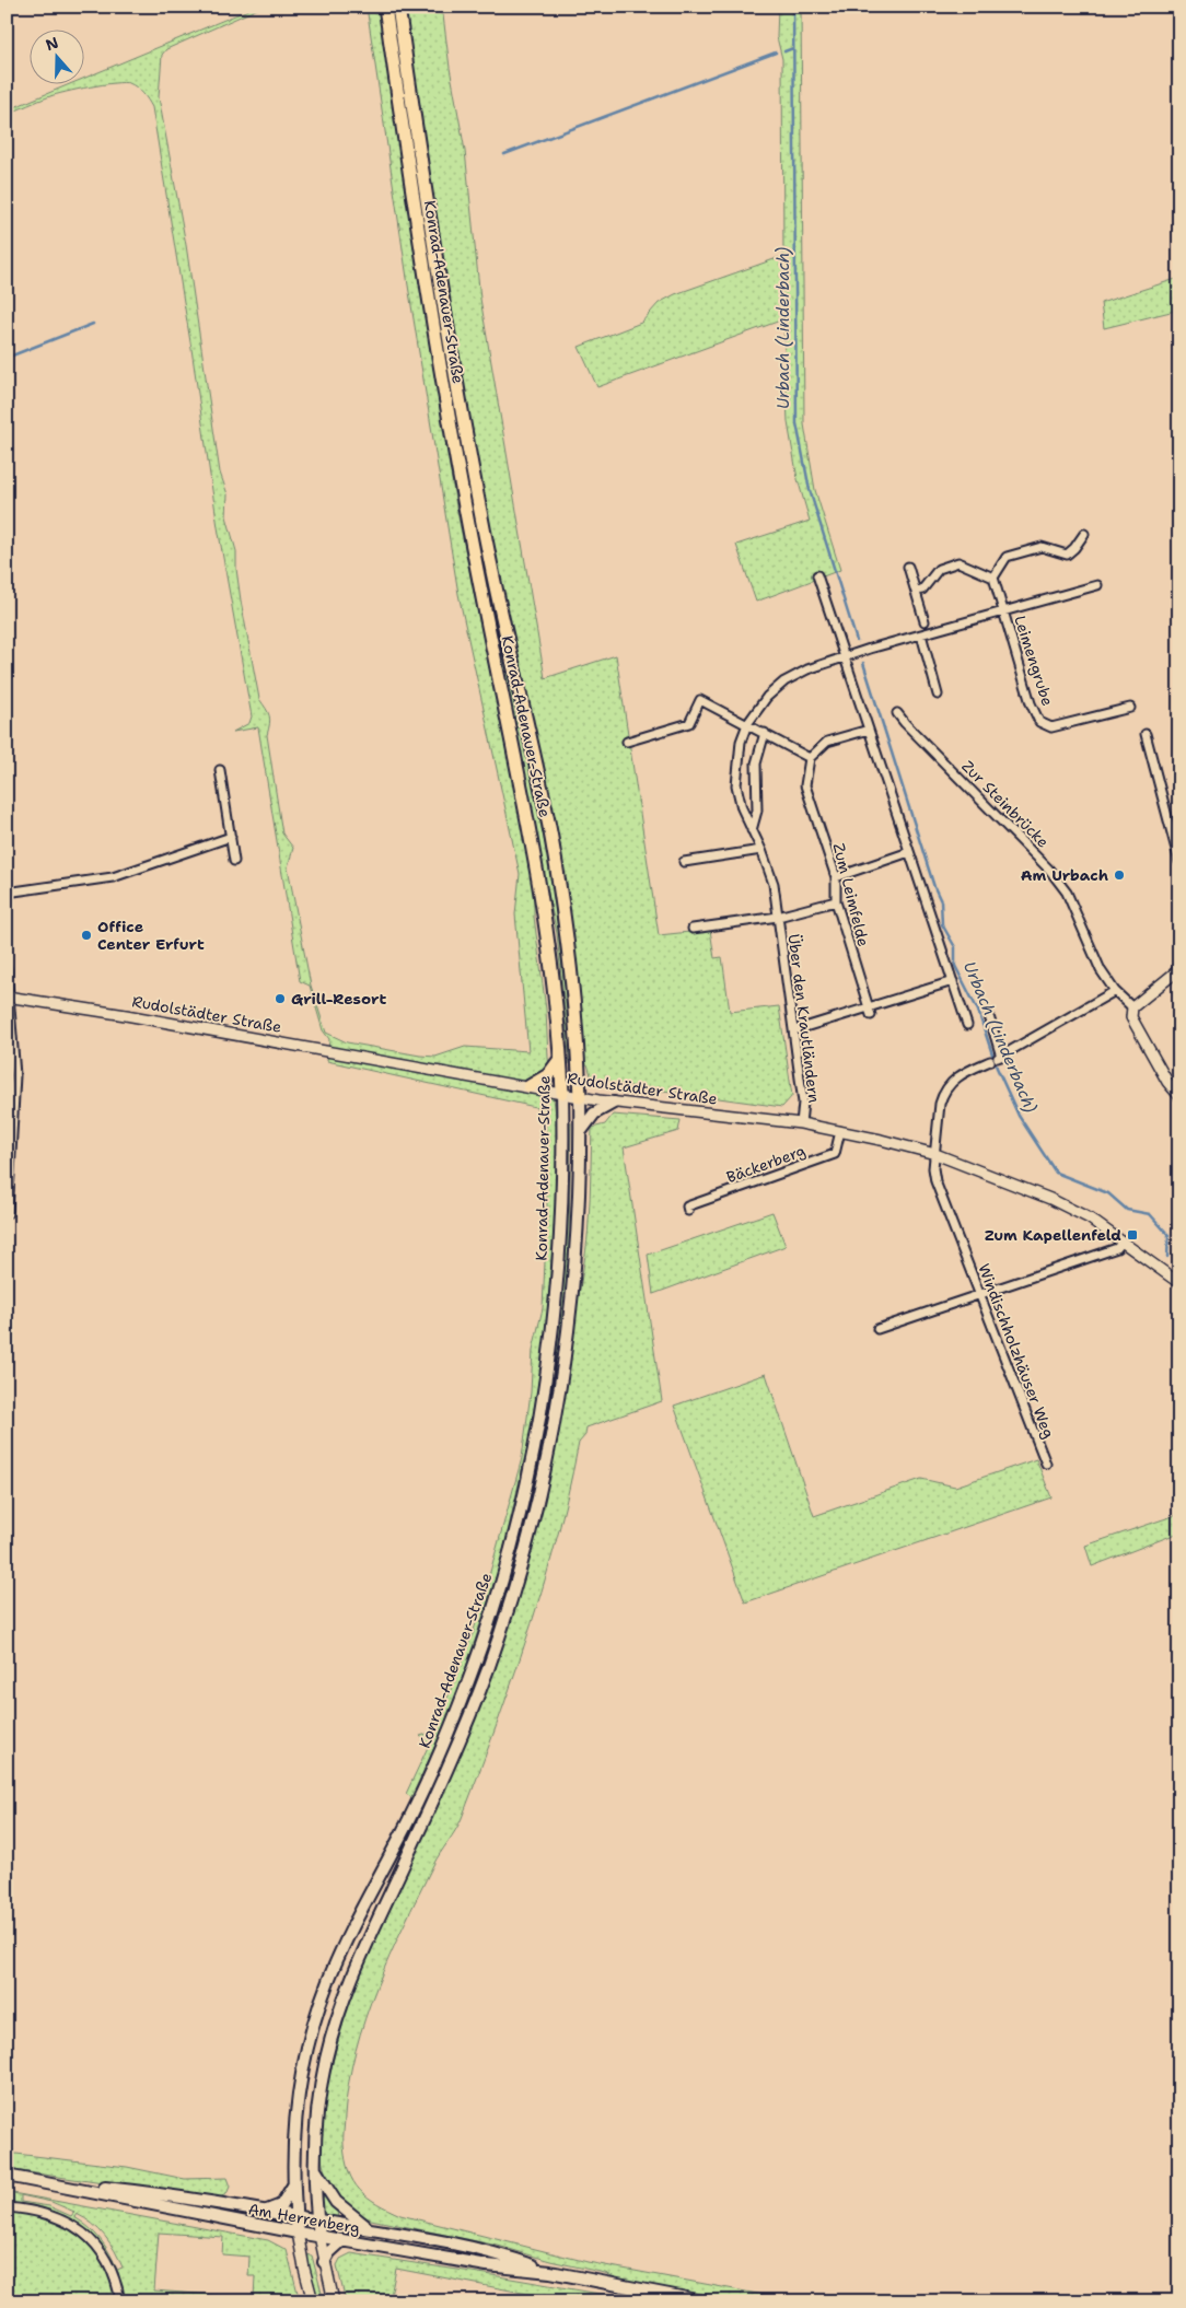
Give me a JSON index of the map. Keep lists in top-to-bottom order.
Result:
{
  "streets": {
    "highway": ["Konrad-Adenauer-Straße"],
    "main road": ["Am Herrenberg"],
    "street": [
      "Leimengrube",
      "Zur Steinbrücke",
      "Zum Leimfelde",
      "Rudolstädter Straße",
      "Über den Krautländern",
      "Bäckerberg",
      "Windischholzhäuser Weg"
    ]
  },
  "crossings": [
    ["Konrad-Adenauer-Straße", "Rudolstädter Straße"],
    ["Konrad-Adenauer-Straße", "Am Herrenberg"],
    ["Leimengrube", "Über den Krautländern"],
    ["Zur Steinbrücke", "Windischholzhäuser Weg"],
    ["Rudolstädter Straße", "Über den Krautländern"],
    ["Rudolstädter Straße", "Bäckerberg"],
    ["Rudolstädter Straße", "Windischholzhäuser Weg"]
  ],
  "water": ["Urbach (Linderbach)"],
  "places": {
    "other": ["Am Urbach", "Office Center Erfurt", "Grill-Resort"],
    "transit": ["Zum Kapellenfeld"]
  },
  "north": "top"
}
